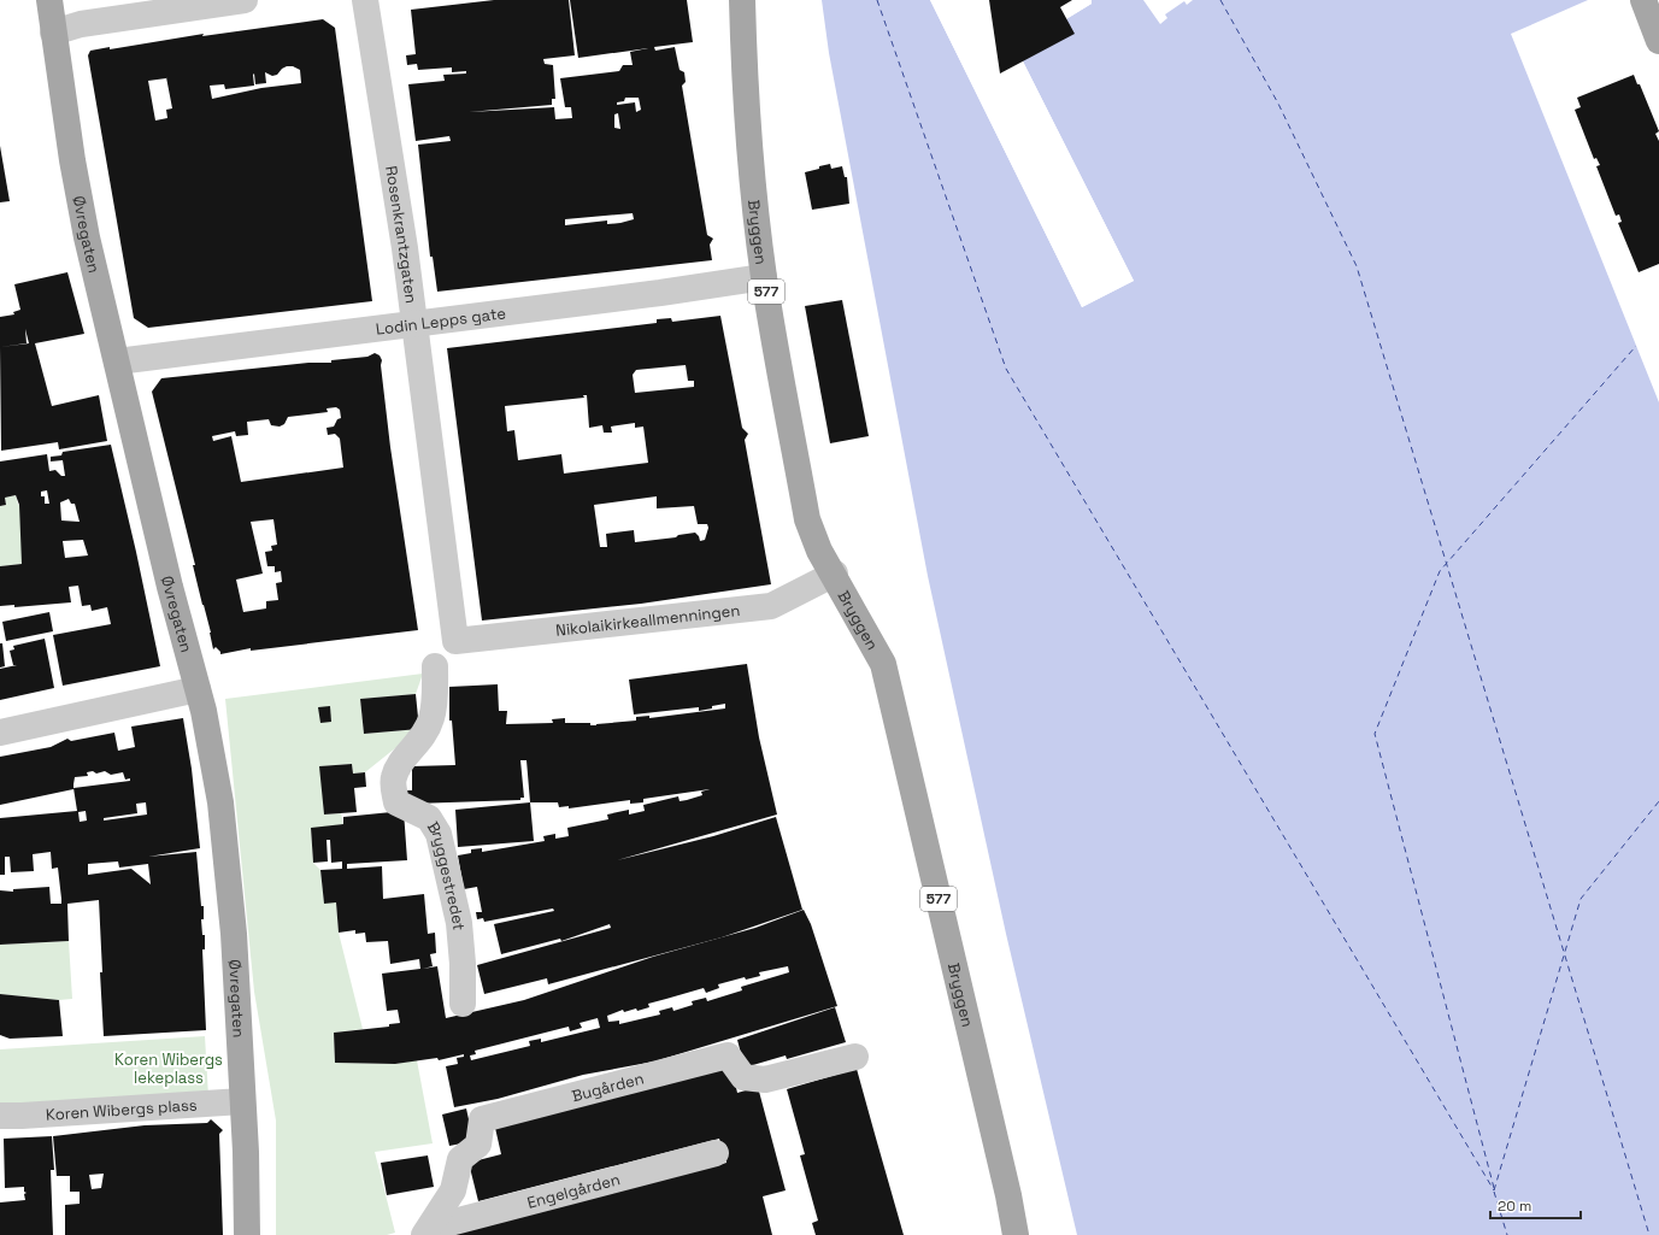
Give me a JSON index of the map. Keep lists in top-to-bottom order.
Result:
{
  "streets": {
    "main road": ["Bryggen", "Øvregaten", "577"],
    "street": [
      "Rosenkrantzgaten",
      "Lodin Lepps gate",
      "Nikolaikirkeallmenningen",
      "Bryggestredet",
      "Bugården",
      "Koren Wibergs plass",
      "Engelgården"
    ]
  },
  "crossings": [
    ["Bryggen", "Lodin Lepps gate"],
    ["Bryggen", "Nikolaikirkeallmenningen"],
    ["Øvregaten", "Lodin Lepps gate"],
    ["Øvregaten", "Koren Wibergs plass"],
    ["Rosenkrantzgaten", "Lodin Lepps gate"],
    ["Rosenkrantzgaten", "Nikolaikirkeallmenningen"],
    ["Bugården", "Engelgården"]
  ],
  "parks": ["Koren Wibergs lekeplass"],
  "scale_bar": "20 m"
}
